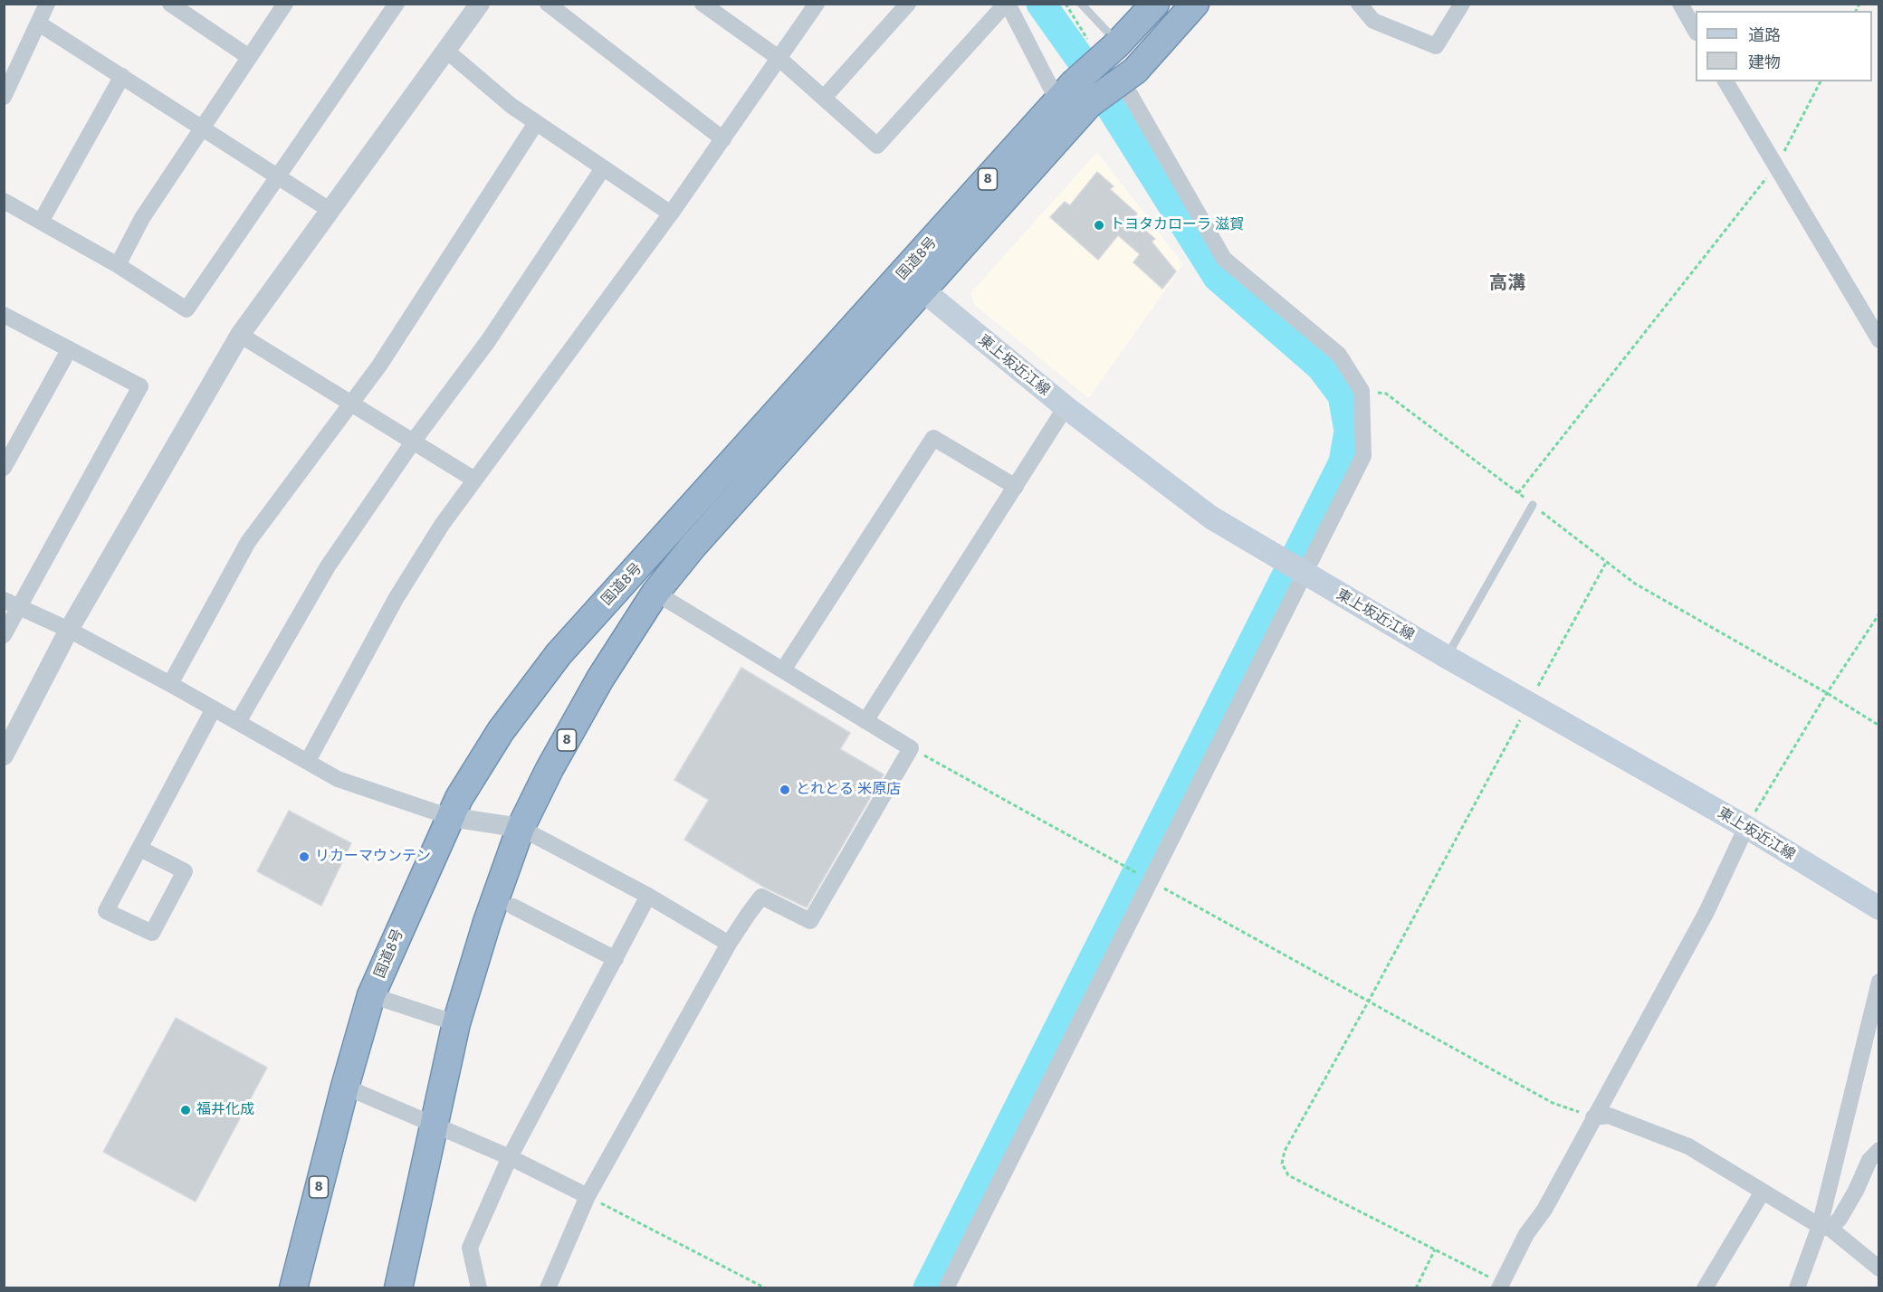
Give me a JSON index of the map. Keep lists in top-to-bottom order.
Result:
{
  "streets": {
    "highway": ["8", "国道8号"],
    "main road": ["東上坂近江線"]
  },
  "crossings": [
    ["国道8号", "東上坂近江線"]
  ],
  "districts": ["高溝"],
  "places": [
    "トヨタカローラ 滋賀",
    "とれとる 米原店",
    "リカーマウンテン",
    "福井化成"
  ],
  "legend": ["道路", "建物"]
}
